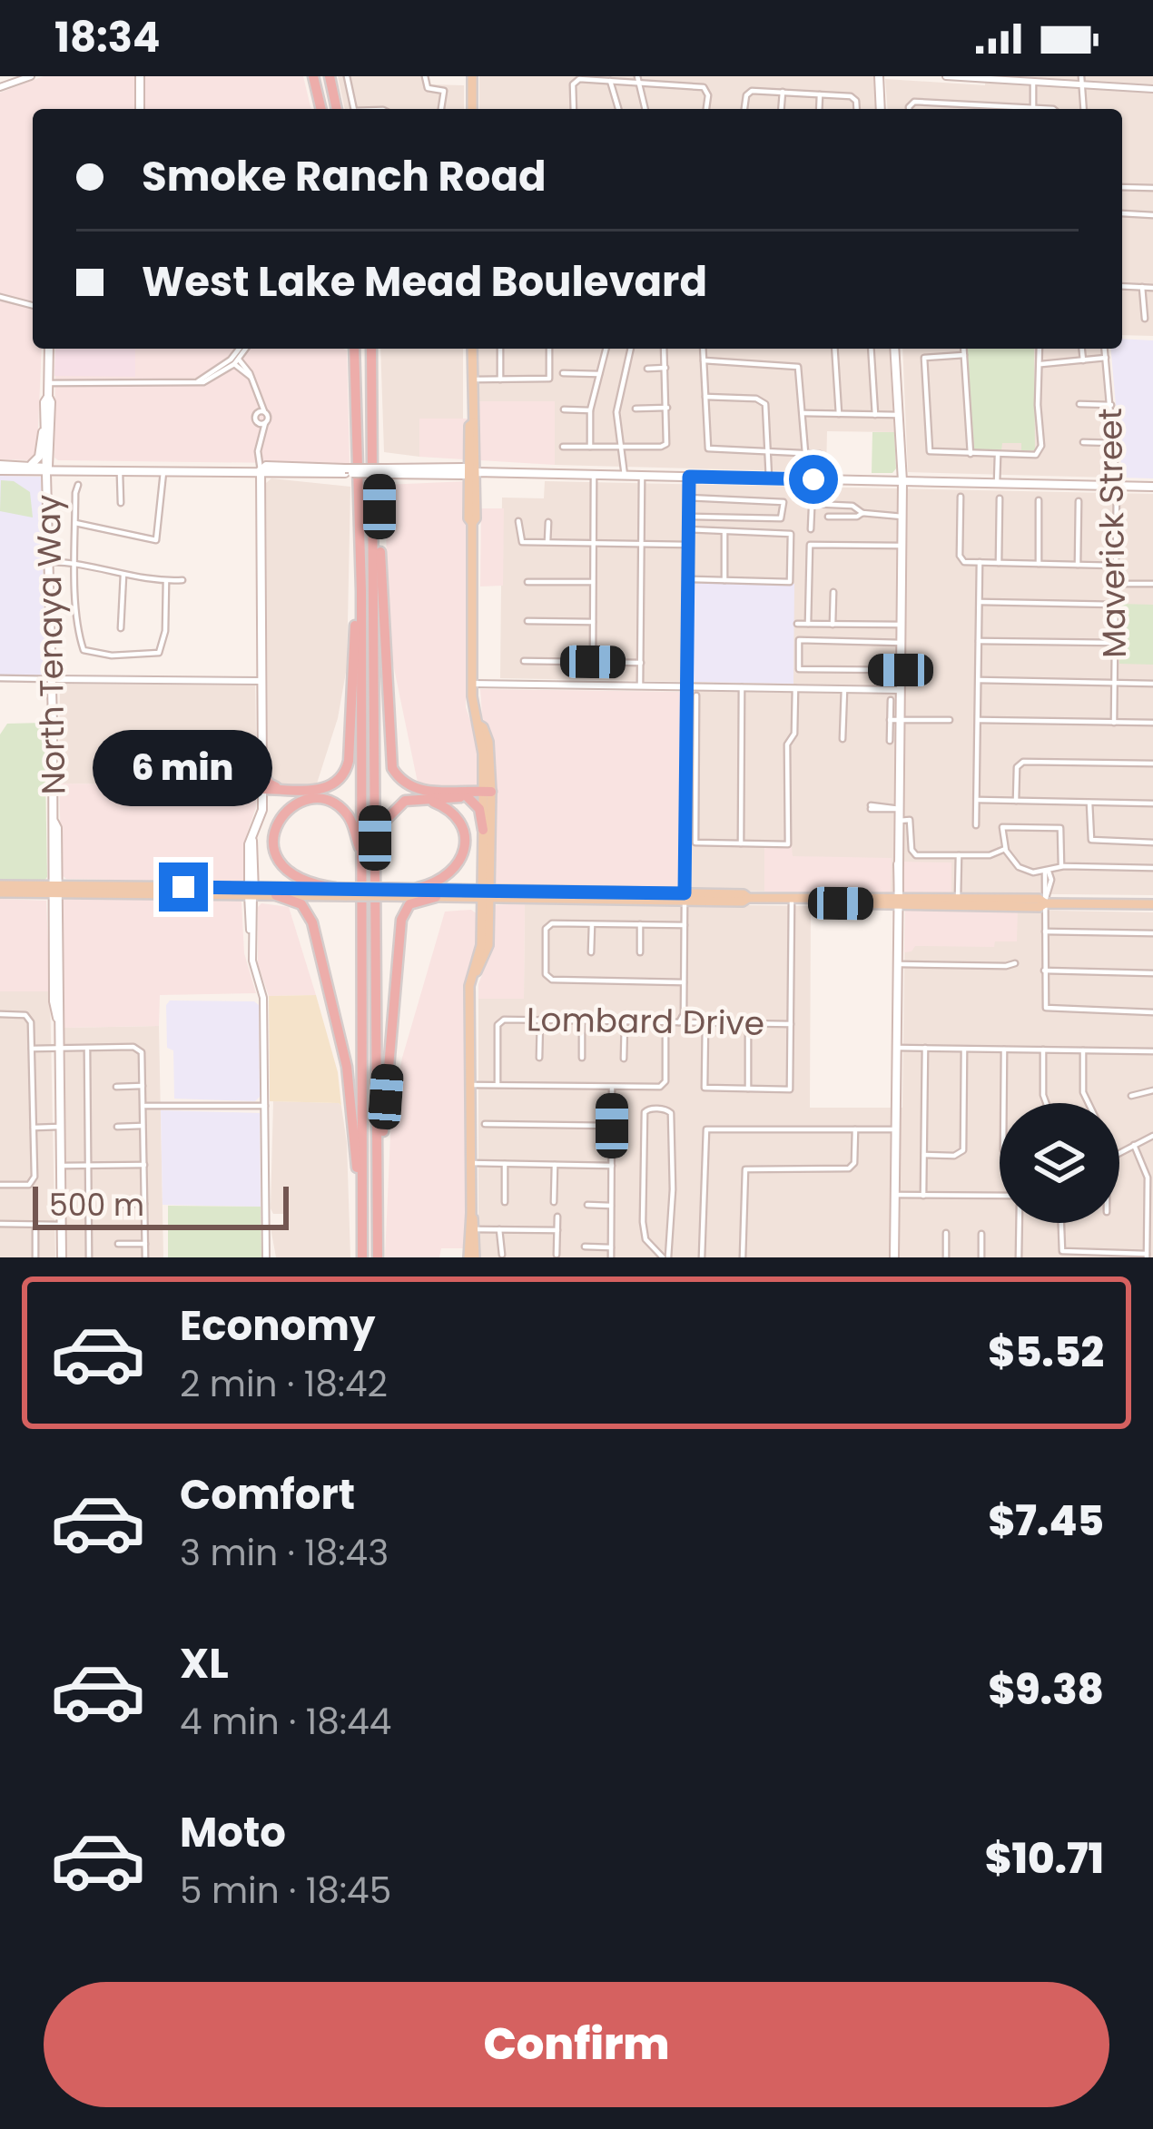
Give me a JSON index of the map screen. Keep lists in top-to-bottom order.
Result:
{
  "streets": {
    "main road": ["North Tenaya Way"],
    "street": ["Maverick Street", "Lombard Drive"]
  },
  "scale_bar": "500 m",
  "page": {
    "status": "18:34",
    "banner": ["Smoke Ranch Road", "West Lake Mead Boulevard"],
    "bubble": "6 min",
    "scale": "500 m",
    "list": [
      {
        "name": "Economy",
        "note": "2 min · 18:42",
        "value": "$5.52"
      },
      {
        "name": "Comfort",
        "note": "3 min · 18:43",
        "value": "$7.45"
      },
      {
        "name": "XL",
        "note": "4 min · 18:44",
        "value": "$9.38"
      },
      {
        "name": "Moto",
        "note": "5 min · 18:45",
        "value": "$10.71"
      }
    ],
    "buttons": "Confirm"
  }
}
